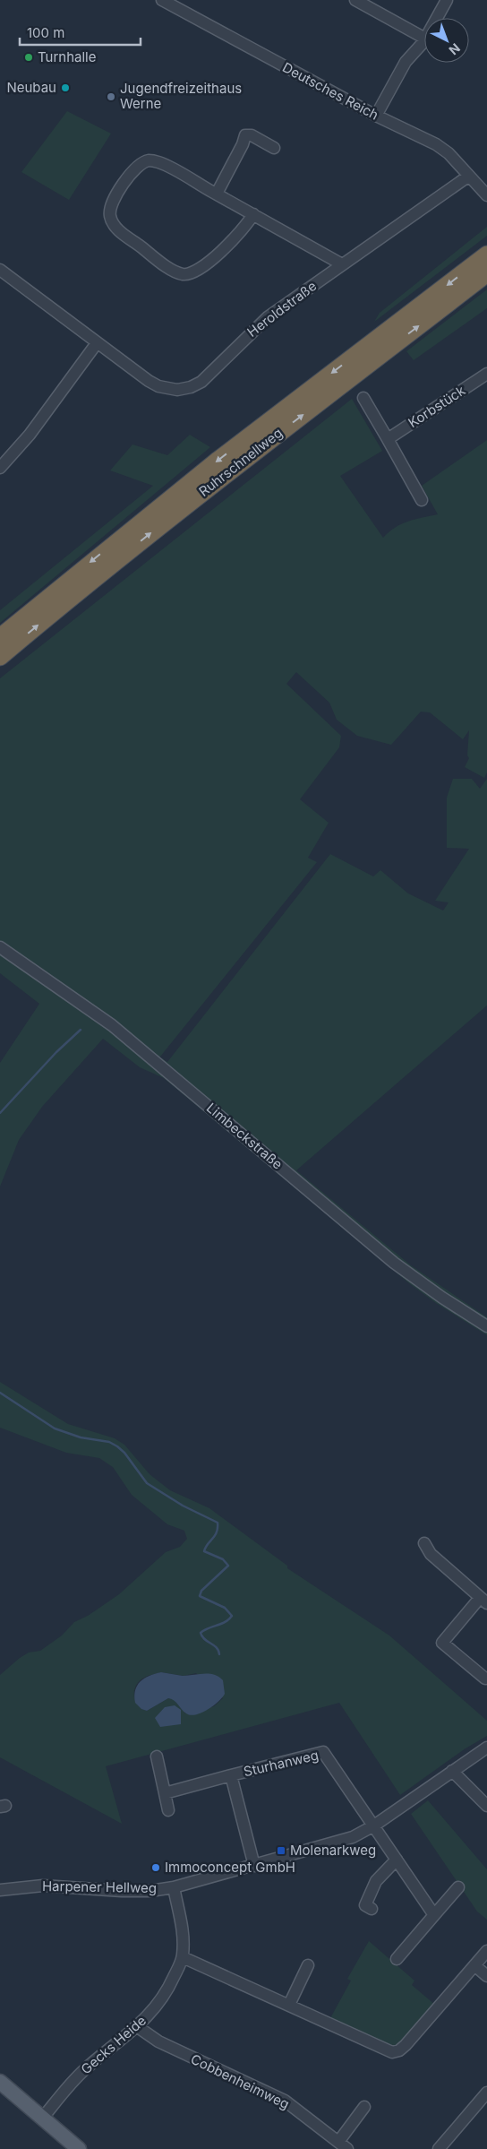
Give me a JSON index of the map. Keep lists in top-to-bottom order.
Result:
{
  "streets": {
    "highway": ["Ruhrschnellweg"],
    "street": [
      "Deutsches Reich",
      "Heroldstraße",
      "Korbstück",
      "Limbeckstraße",
      "Sturhanweg",
      "Harpener Hellweg",
      "Gecks Heide",
      "Cobbenheimweg"
    ]
  },
  "crossings": [
    ["Deutsches Reich", "Heroldstraße"],
    ["Sturhanweg", "Harpener Hellweg"],
    ["Harpener Hellweg", "Gecks Heide"],
    ["Gecks Heide", "Cobbenheimweg"]
  ],
  "places": {
    "other": [
      "Turnhalle",
      "Neubau",
      "Jugendfreizeithaus Werne",
      "Immoconcept GmbH"
    ],
    "transit": ["Molenarkweg"]
  },
  "scale_bar": "100 m",
  "north": "bottom right"
}
